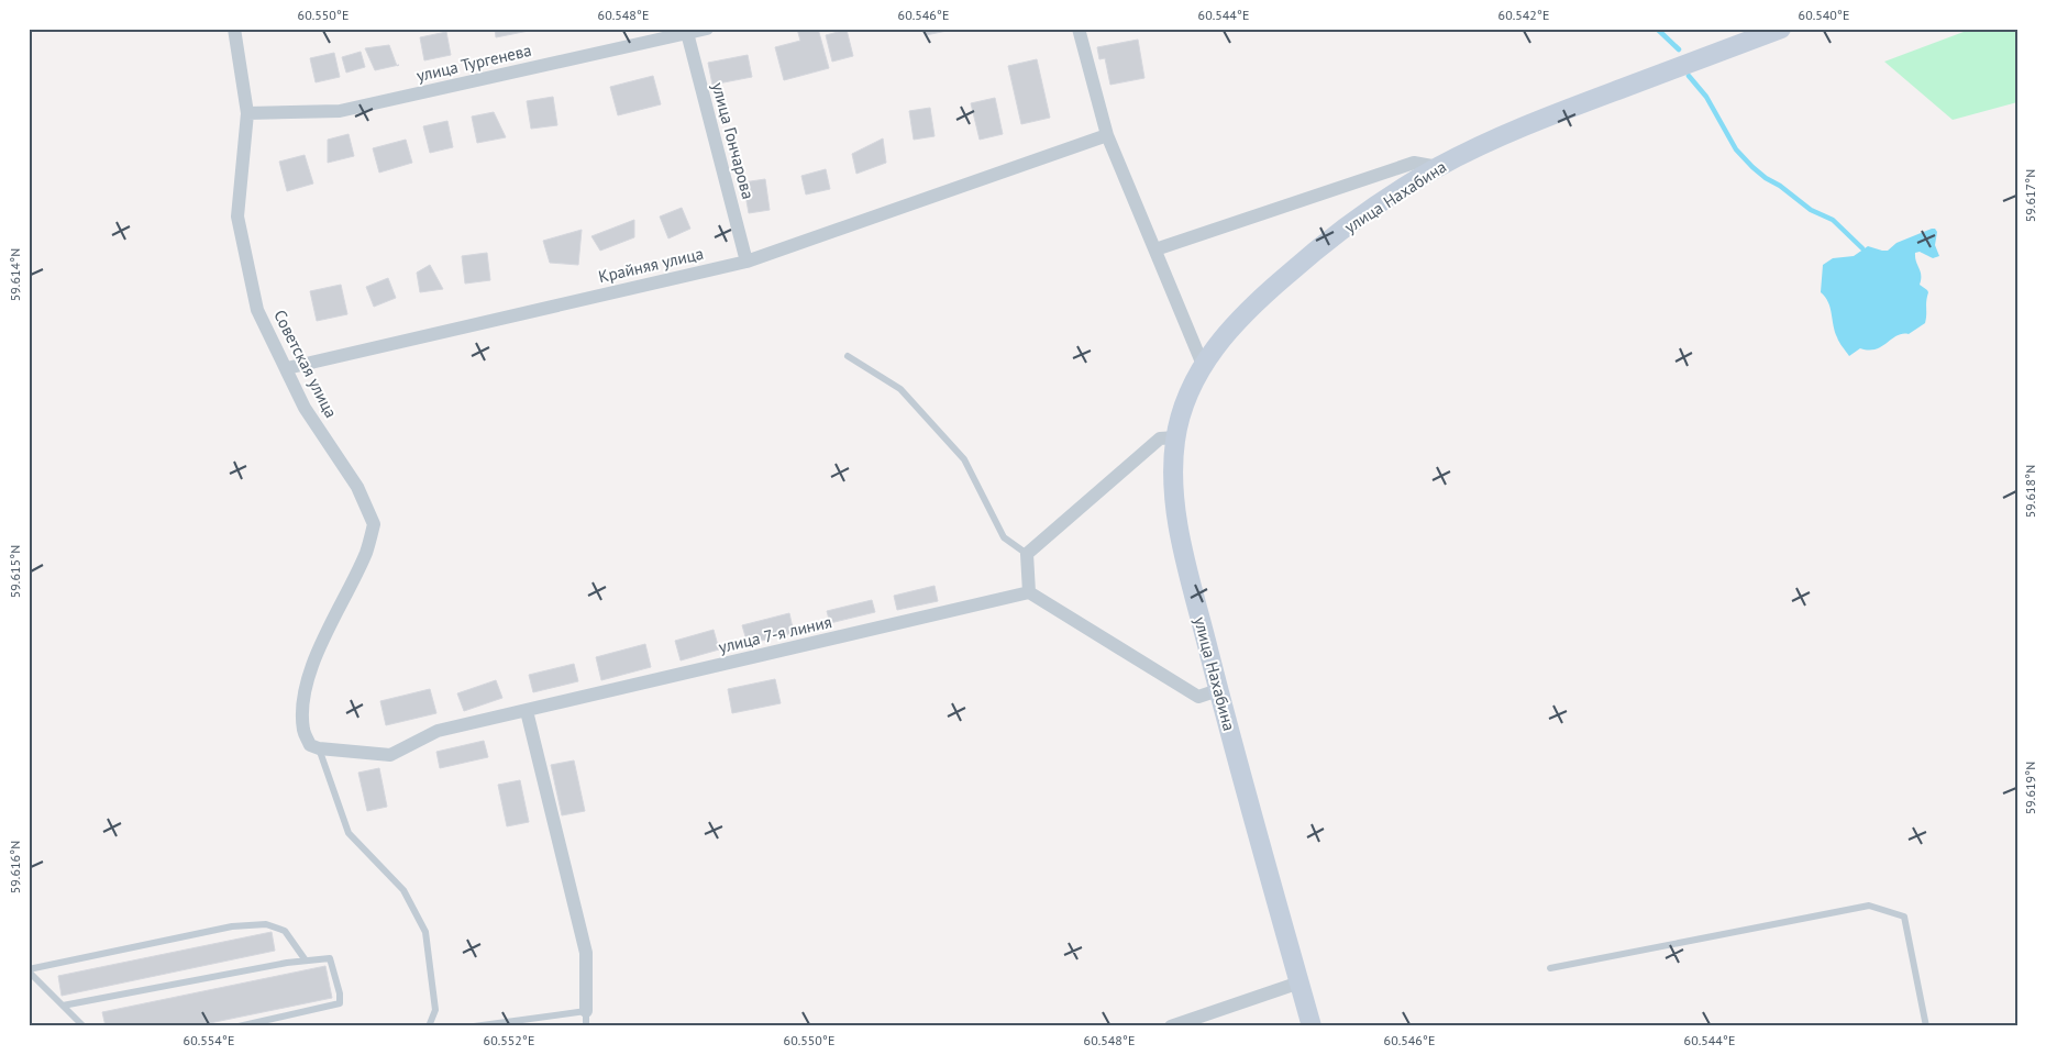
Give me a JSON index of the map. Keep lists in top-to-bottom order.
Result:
{
  "streets": {
    "main road": ["улица Нахабина"],
    "street": [
      "улица Тургенева",
      "улица Гончарова",
      "Крайняя улица",
      "Советская улица",
      "улица 7-я линия"
    ]
  },
  "crossings": [
    ["улица Тургенева", "улица Гончарова"],
    ["улица Тургенева", "Советская улица"],
    ["улица Гончарова", "Крайняя улица"],
    ["Крайняя улица", "Советская улица"],
    ["Советская улица", "улица 7-я линия"]
  ],
  "coordinates": [
    "60.550°E",
    "60.548°E",
    "60.546°E",
    "60.544°E",
    "60.542°E",
    "60.540°E",
    "59.617°N",
    "59.614°N",
    "59.618°N",
    "59.615°N",
    "59.619°N",
    "59.616°N",
    "60.554°E",
    "60.552°E"
  ]
}
